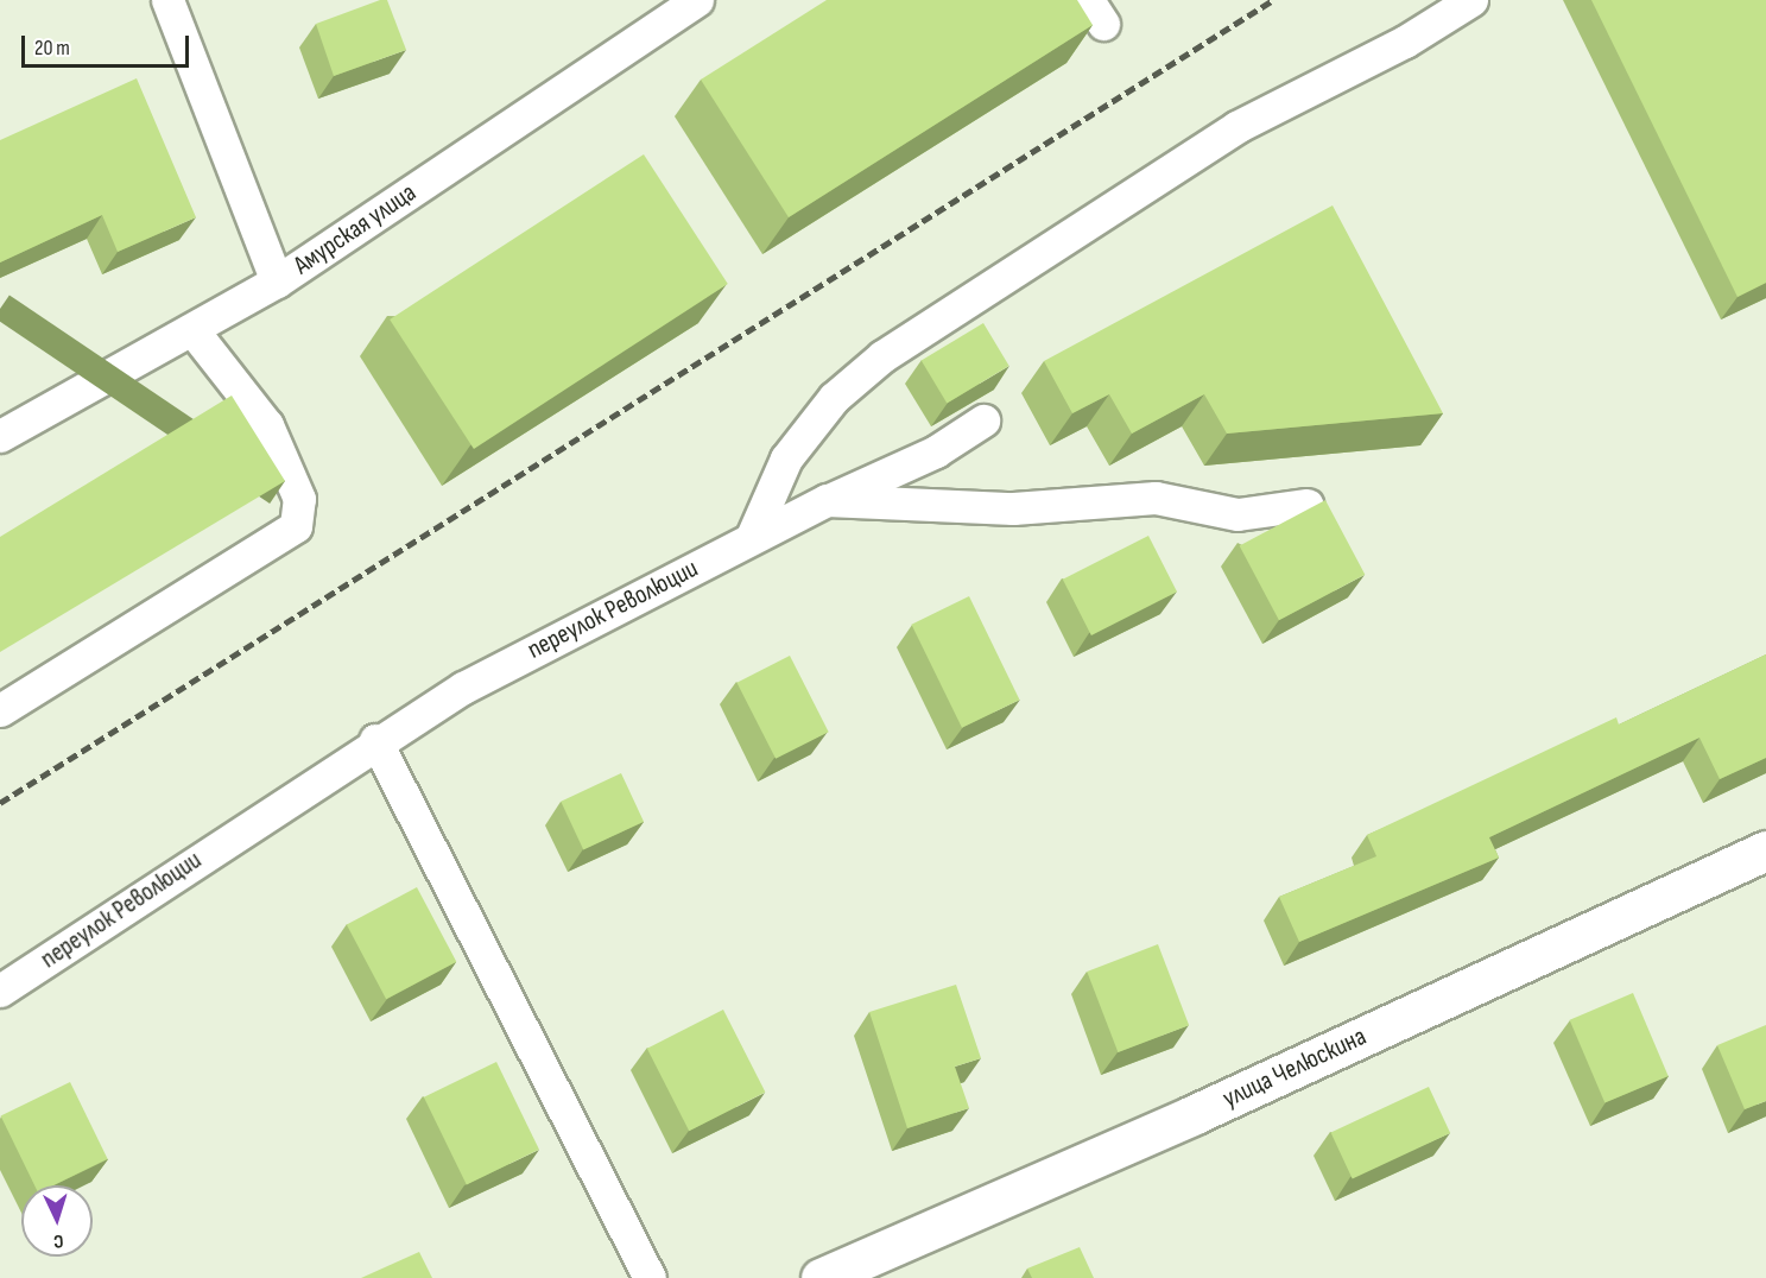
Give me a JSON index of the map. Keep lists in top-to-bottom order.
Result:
{
  "streets": {
    "street": ["улица Челюскина"],
    "lane": ["Амурская улица", "переулок Революции"]
  },
  "scale_bar": "20 m",
  "north": "bottom"
}
